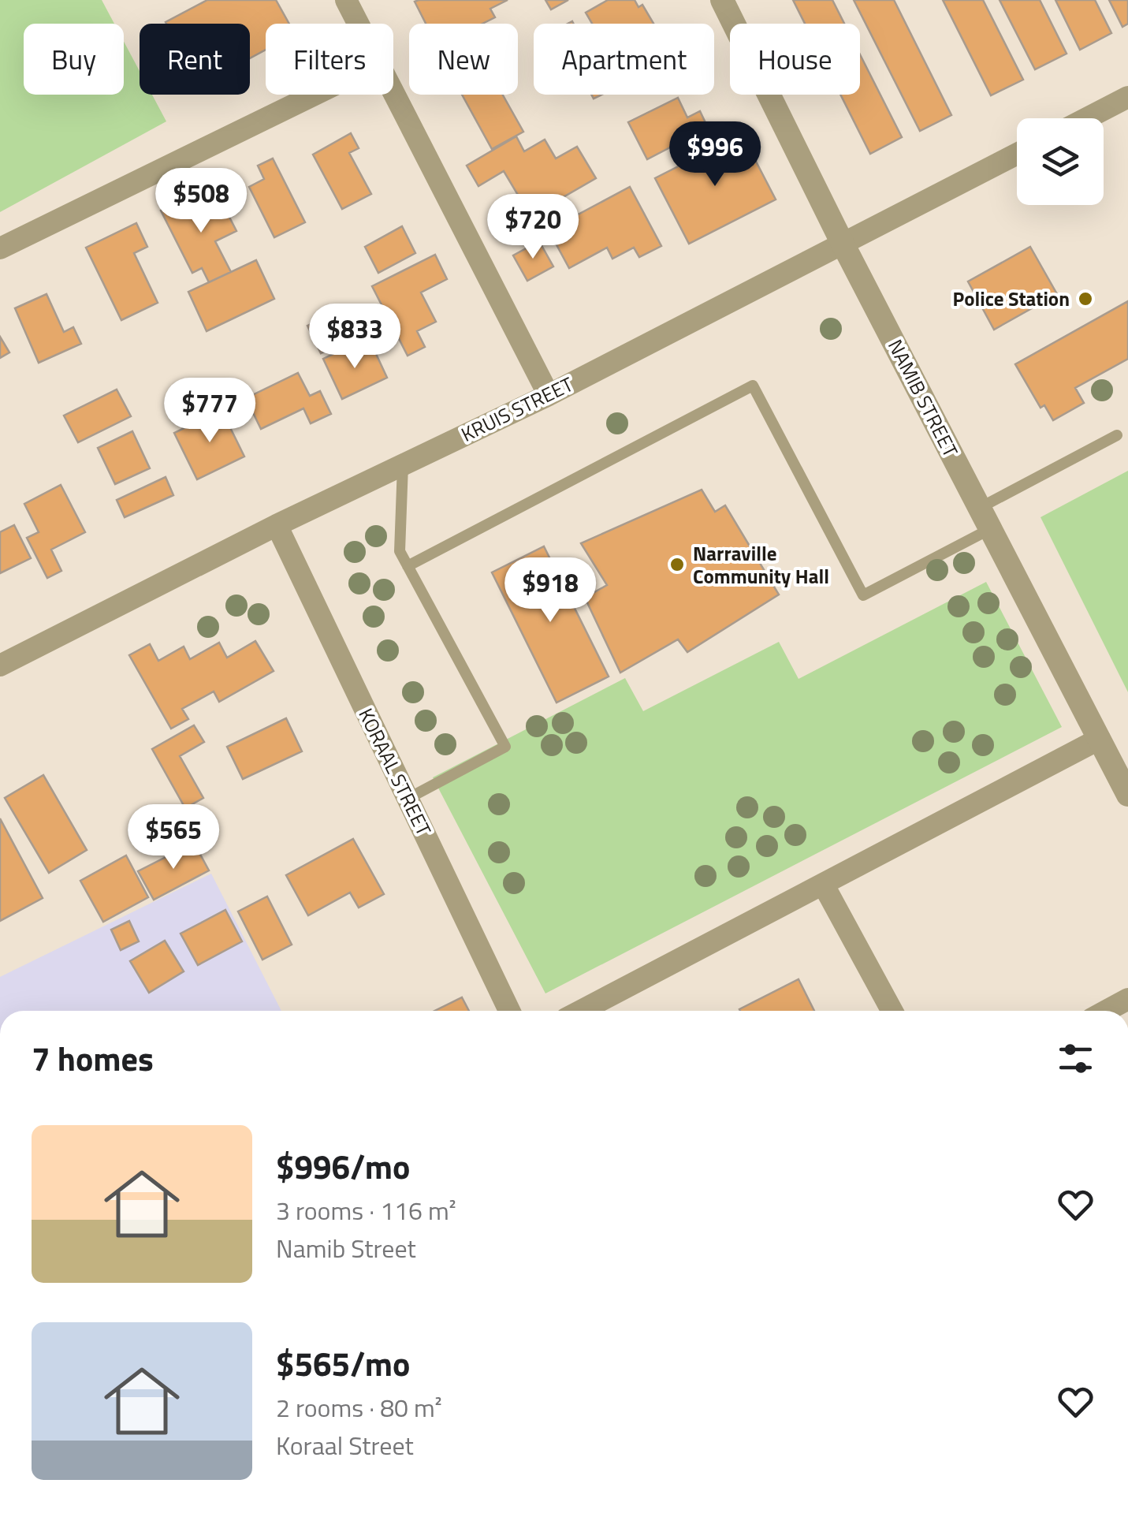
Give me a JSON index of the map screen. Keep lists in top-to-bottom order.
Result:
{
  "streets": {
    "street": ["NAMIB STREET", "KRUIS STREET", "KORAAL STREET"]
  },
  "crossings": [
    ["NAMIB STREET", "KRUIS STREET"],
    ["KRUIS STREET", "KORAAL STREET"]
  ],
  "places": ["Police Station", "Narraville Community Hall"],
  "page": {
    "chip": [
      "Buy",
      "Rent",
      "Filters",
      "New",
      "Apartment",
      "House"
    ],
    "price": [
      "$996",
      "$508",
      "$720",
      "$833",
      "$777",
      "$918",
      "$565"
    ],
    "heading": "7 homes",
    "list": [
      {
        "name": "$996/mo",
        "note": "3 rooms · 116 m² · Namib Street"
      },
      {
        "name": "$565/mo",
        "note": "2 rooms · 80 m² · Koraal Street"
      }
    ]
  }
}
